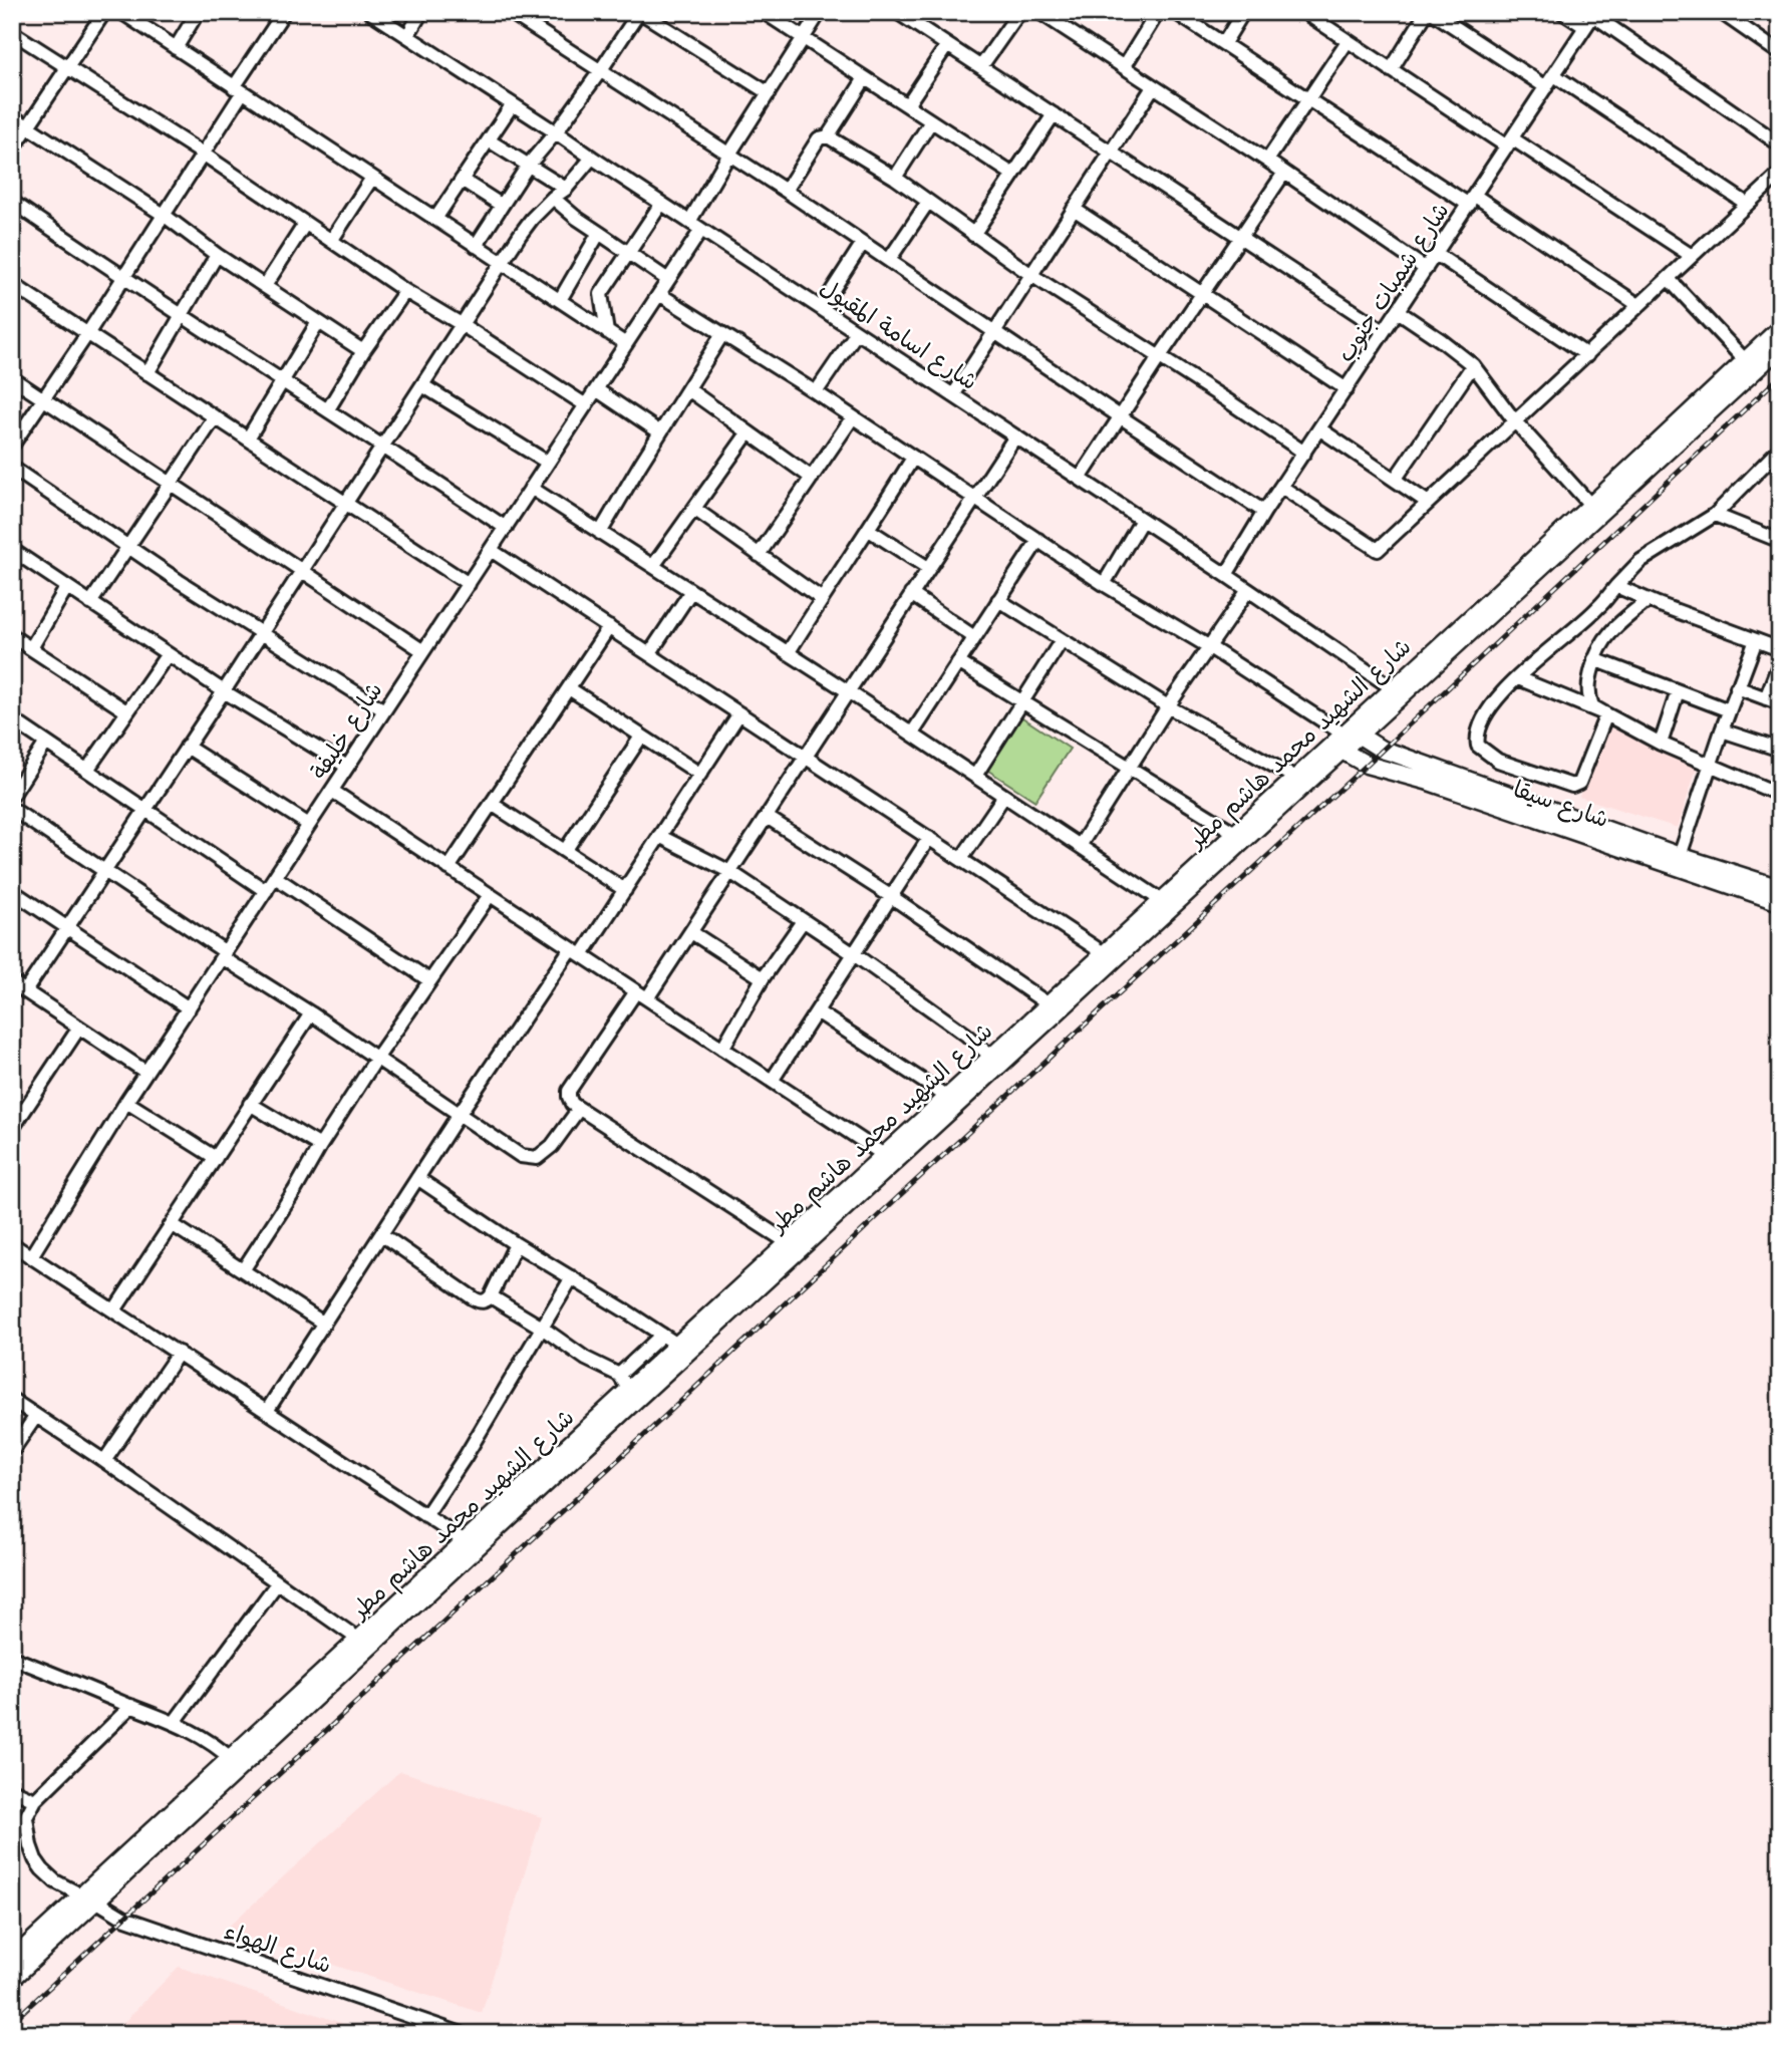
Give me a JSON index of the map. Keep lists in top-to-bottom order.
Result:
{
  "streets": {
    "main road": ["شارع الشهيد محمد هاشم مطر", "شارع سيقا"],
    "street": [
      "شارع شمبات جنوب",
      "شارع اسامة المقبول",
      "شارع خليفة",
      "شارع الهواء"
    ]
  },
  "crossings": [
    ["شارع شمبات جنوب", "شارع اسامة المقبول"],
    ["شارع اسامة المقبول", "شارع خليفة"],
    ["شارع اسامة المقبول", "شارع الشهيد محمد هاشم مطر"],
    ["شارع الشهيد محمد هاشم مطر", "شارع سيقا"],
    ["شارع الشهيد محمد هاشم مطر", "شارع الهواء"]
  ]
}
